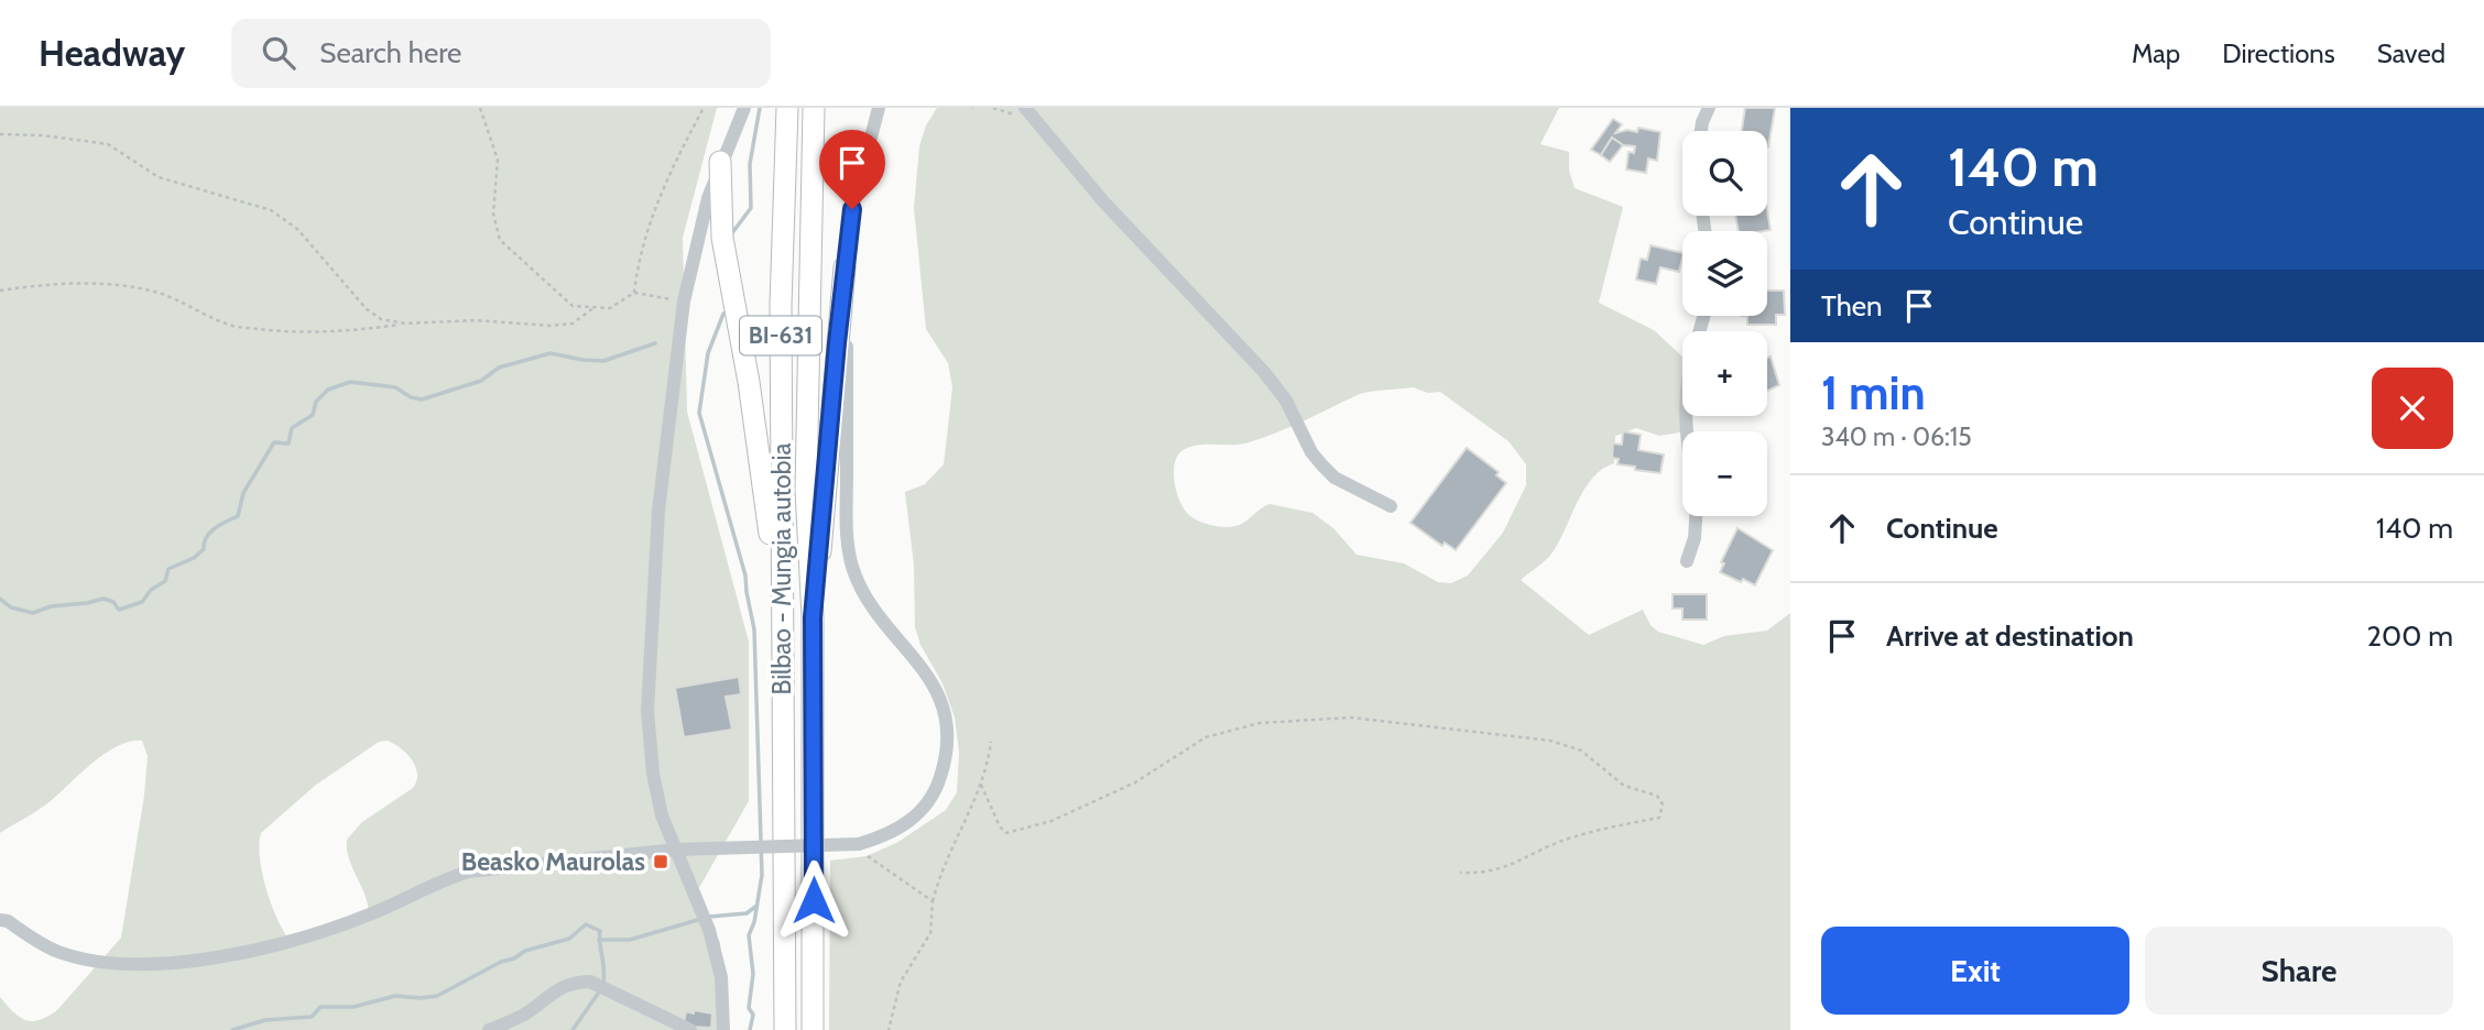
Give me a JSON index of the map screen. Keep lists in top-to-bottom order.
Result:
{
  "streets": {
    "highway": ["BI-631", "Bilbao - Mungia autobia"]
  },
  "places": {
    "transit": ["Beasko Maurolas"]
  },
  "page": {
    "header": "Headway",
    "search": "Search here",
    "nav": ["Map", "Directions", "Saved"],
    "turn": ["140 m", "Continue"],
    "map_buttons": ["+", "−"],
    "then": "Then",
    "heading": ["1 min", "340 m · 06:15"],
    "list": [
      {
        "name": "Continue",
        "value": "140 m"
      },
      {
        "name": "Arrive at destination",
        "value": "200 m"
      }
    ],
    "buttons": ["Exit", "Share"]
  }
}
